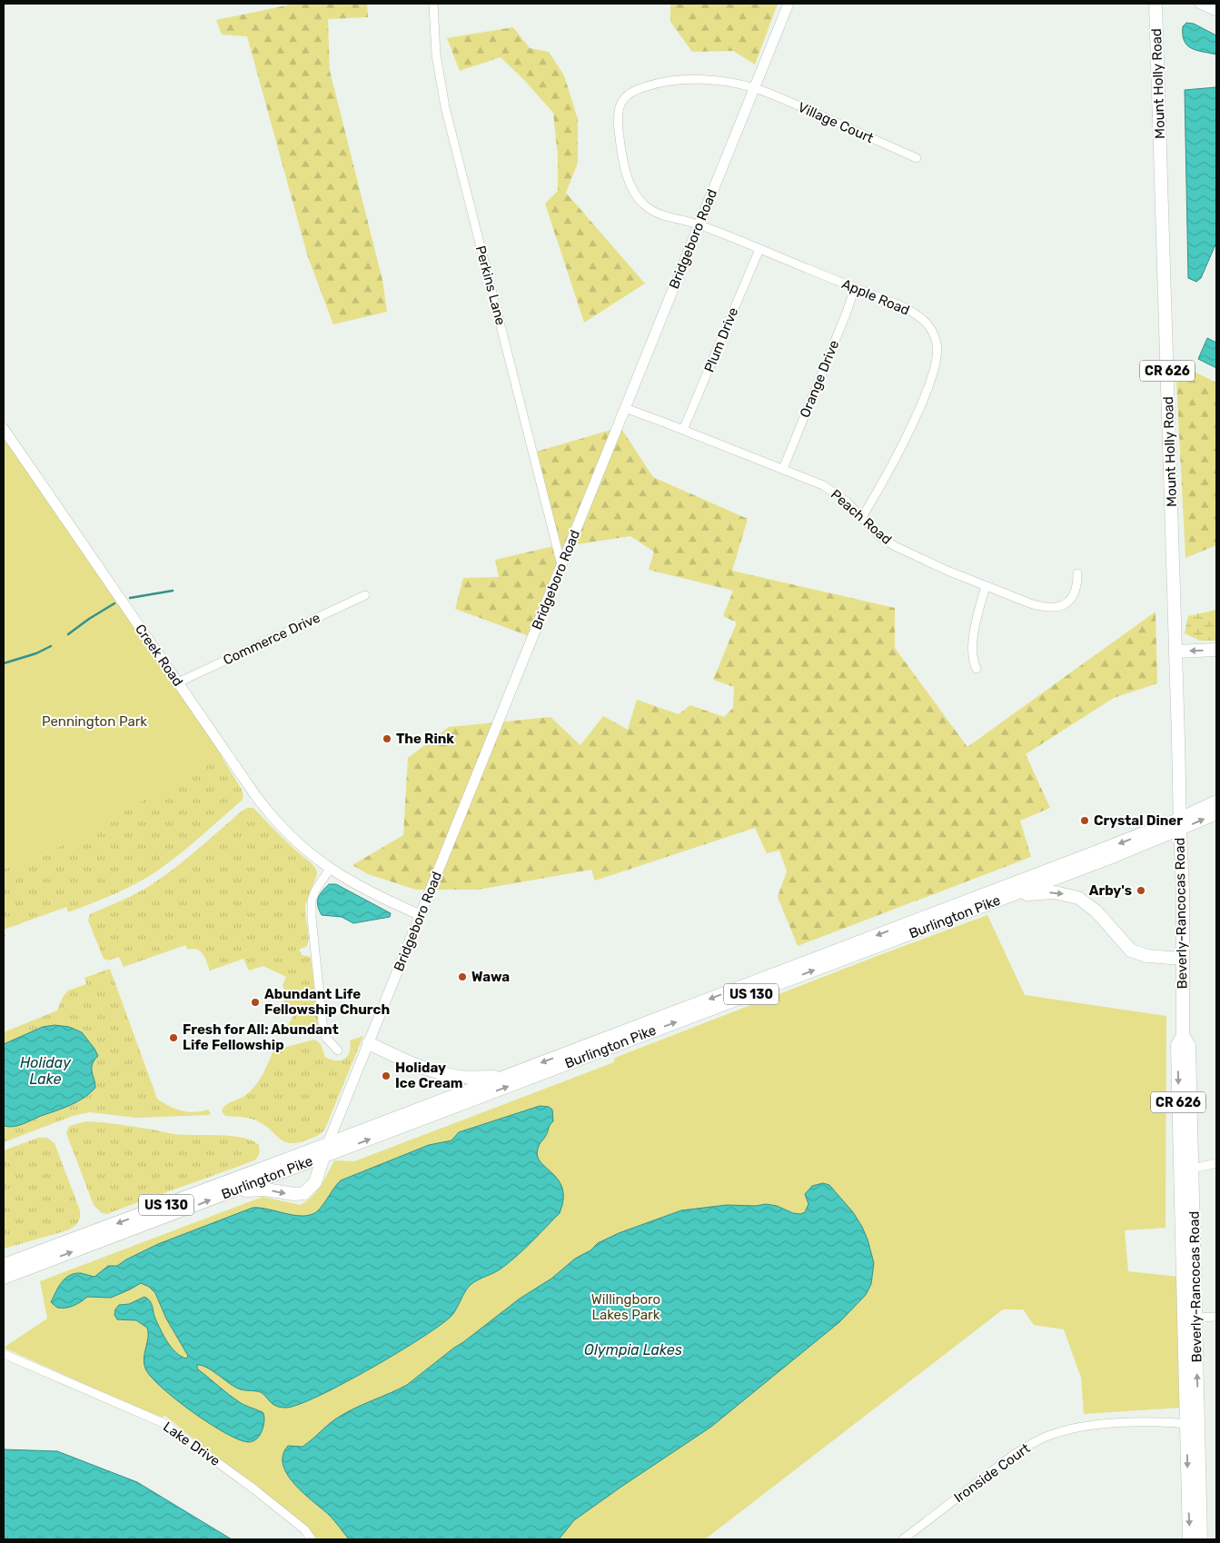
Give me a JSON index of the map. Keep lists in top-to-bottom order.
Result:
{
  "streets": {
    "main road": [
      "Mount Holly Road",
      "CR 626",
      "Beverly-Rancocas Road",
      "Burlington Pike",
      "US 130"
    ],
    "street": [
      "Village Court",
      "Bridgeboro Road",
      "Perkins Lane",
      "Apple Road",
      "Plum Drive",
      "Orange Drive",
      "Peach Road",
      "Commerce Drive",
      "Creek Road",
      "Lake Drive",
      "Ironside Court"
    ]
  },
  "crossings": [
    ["Mount Holly Road", "Beverly-Rancocas Road"],
    ["Mount Holly Road", "Burlington Pike"],
    ["Village Court", "Bridgeboro Road"],
    ["Village Court", "Apple Road"],
    ["Bridgeboro Road", "Perkins Lane"],
    ["Bridgeboro Road", "Apple Road"],
    ["Bridgeboro Road", "Peach Road"],
    ["Bridgeboro Road", "Creek Road"],
    ["Bridgeboro Road", "Burlington Pike"],
    ["Apple Road", "Plum Drive"],
    ["Apple Road", "Orange Drive"],
    ["Apple Road", "Peach Road"],
    ["Plum Drive", "Peach Road"],
    ["Orange Drive", "Peach Road"],
    ["Commerce Drive", "Creek Road"],
    ["Beverly-Rancocas Road", "Burlington Pike"],
    ["Beverly-Rancocas Road", "Ironside Court"]
  ],
  "water": ["Holiday Lake", "Olympia Lakes"],
  "parks": ["Pennington Park", "Willingboro Lakes Park"],
  "places": [
    "The Rink",
    "Crystal Diner",
    "Arby's",
    "Wawa",
    "Abundant Life Fellowship Church",
    "Fresh for All: Abundant Life Fellowship",
    "Holiday Ice Cream"
  ]
}
